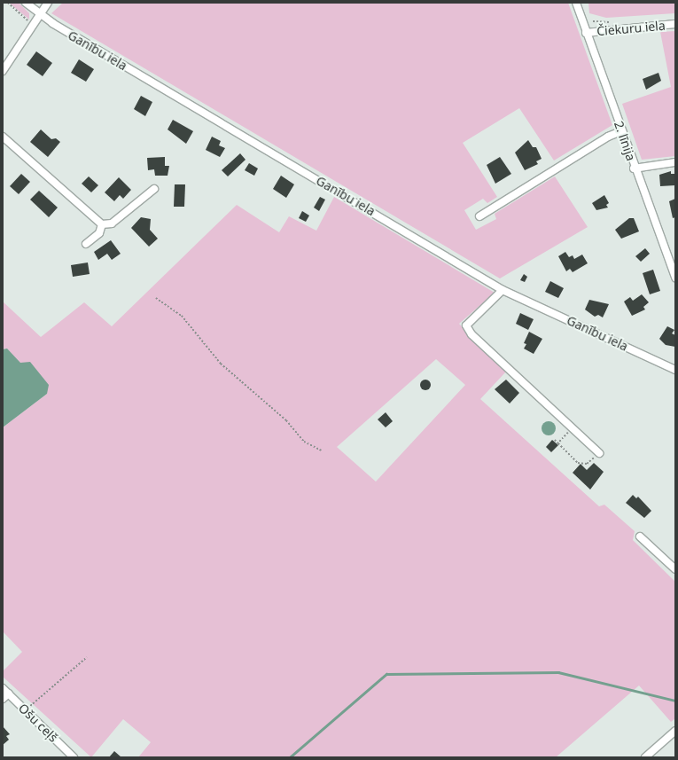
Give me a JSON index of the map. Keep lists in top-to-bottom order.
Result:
{
  "streets": {
    "street": [
      "Čiekuru iela",
      "Ganību iela",
      "2. līnija",
      "Ošu ceļš"
    ]
  },
  "crossings": [
    ["Čiekuru iela", "2. līnija"]
  ]
}
